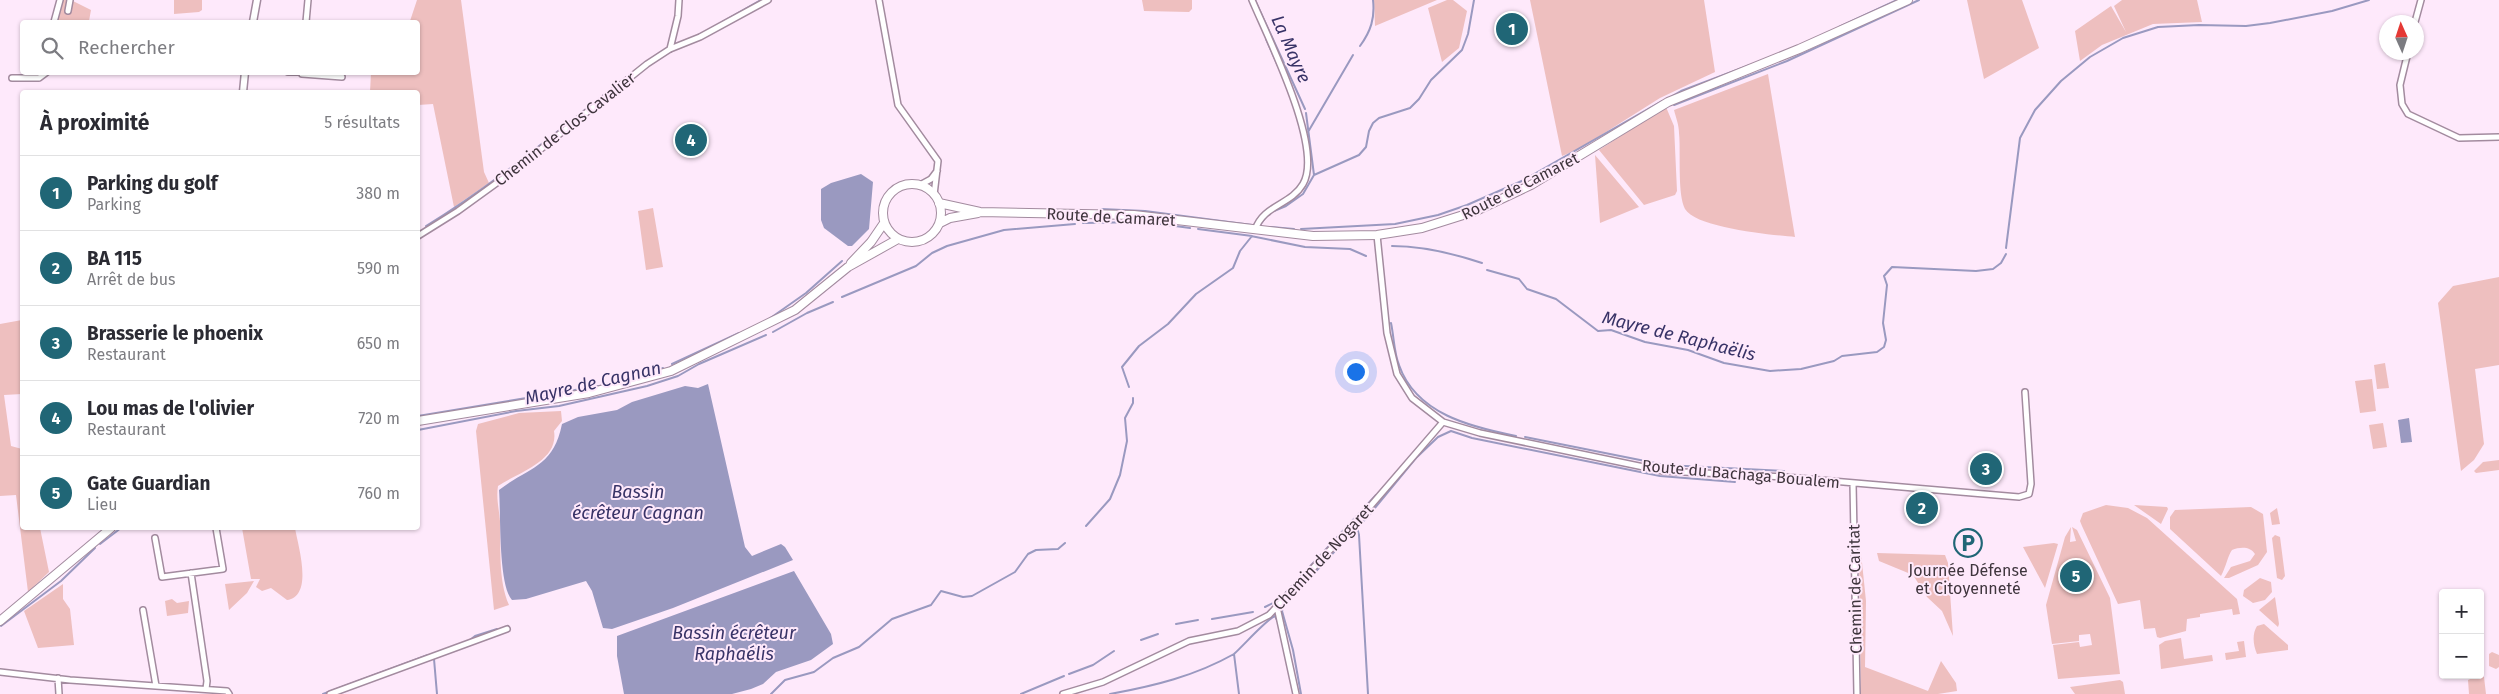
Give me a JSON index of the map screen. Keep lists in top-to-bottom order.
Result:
{
  "streets": {
    "main road": ["Route de Camaret"],
    "street": [
      "Chemin de Clos Cavalier",
      "Route du Bachaga Boualem",
      "Chemin de Nogaret",
      "Chemin de Caritat"
    ]
  },
  "crossings": [
    ["Route de Camaret", "Route du Bachaga Boualem"],
    ["Route du Bachaga Boualem", "Chemin de Nogaret"],
    ["Route du Bachaga Boualem", "Chemin de Caritat"]
  ],
  "water": [
    "La Mayre",
    "Mayre de Raphaëlis",
    "Mayre de Cagnan",
    "Bassin écrêteur Cagnan",
    "Bassin écrêteur Raphaélis"
  ],
  "places": {
    "parking": ["Journée Défense et Citoyenneté"]
  },
  "north": "top",
  "page": {
    "pins": [
      "1",
      "4",
      "3",
      "2",
      "5"
    ],
    "search": "Rechercher",
    "heading": ["À proximité", "5 résultats"],
    "list": [
      {
        "mark": "1",
        "name": "Parking du golf",
        "note": "Parking",
        "value": "380 m"
      },
      {
        "mark": "2",
        "name": "BA 115",
        "note": "Arrêt de bus",
        "value": "590 m"
      },
      {
        "mark": "3",
        "name": "Brasserie le phoenix",
        "note": "Restaurant",
        "value": "650 m"
      },
      {
        "mark": "4",
        "name": "Lou mas de l'olivier",
        "note": "Restaurant",
        "value": "720 m"
      },
      {
        "mark": "5",
        "name": "Gate Guardian",
        "note": "Lieu",
        "value": "760 m"
      }
    ],
    "map_buttons": ["+", "−"]
  }
}
